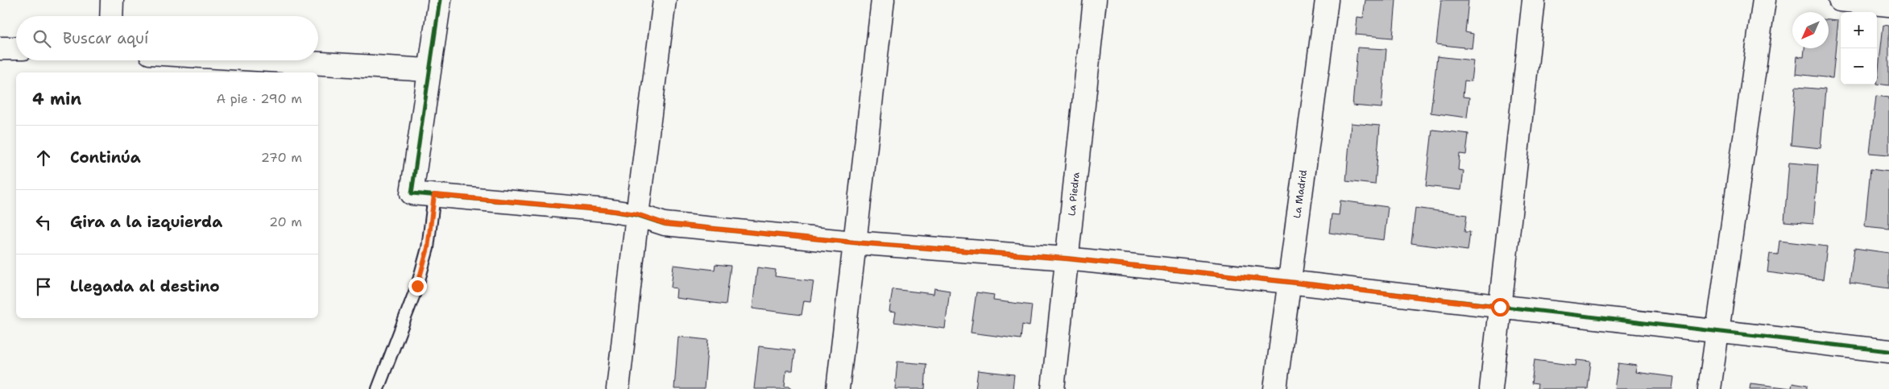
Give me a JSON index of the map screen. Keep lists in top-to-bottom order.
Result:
{
  "streets": {
    "street": ["La Piedra", "La Madrid"]
  },
  "north": "bottom left",
  "page": {
    "map_buttons": ["+", "−"],
    "search": "Buscar aquí",
    "heading": ["4 min", "A pie · 290 m"],
    "list": [
      ["Continúa", "270 m"],
      ["Gira a la izquierda", "20 m"],
      "Llegada al destino"
    ]
  }
}
